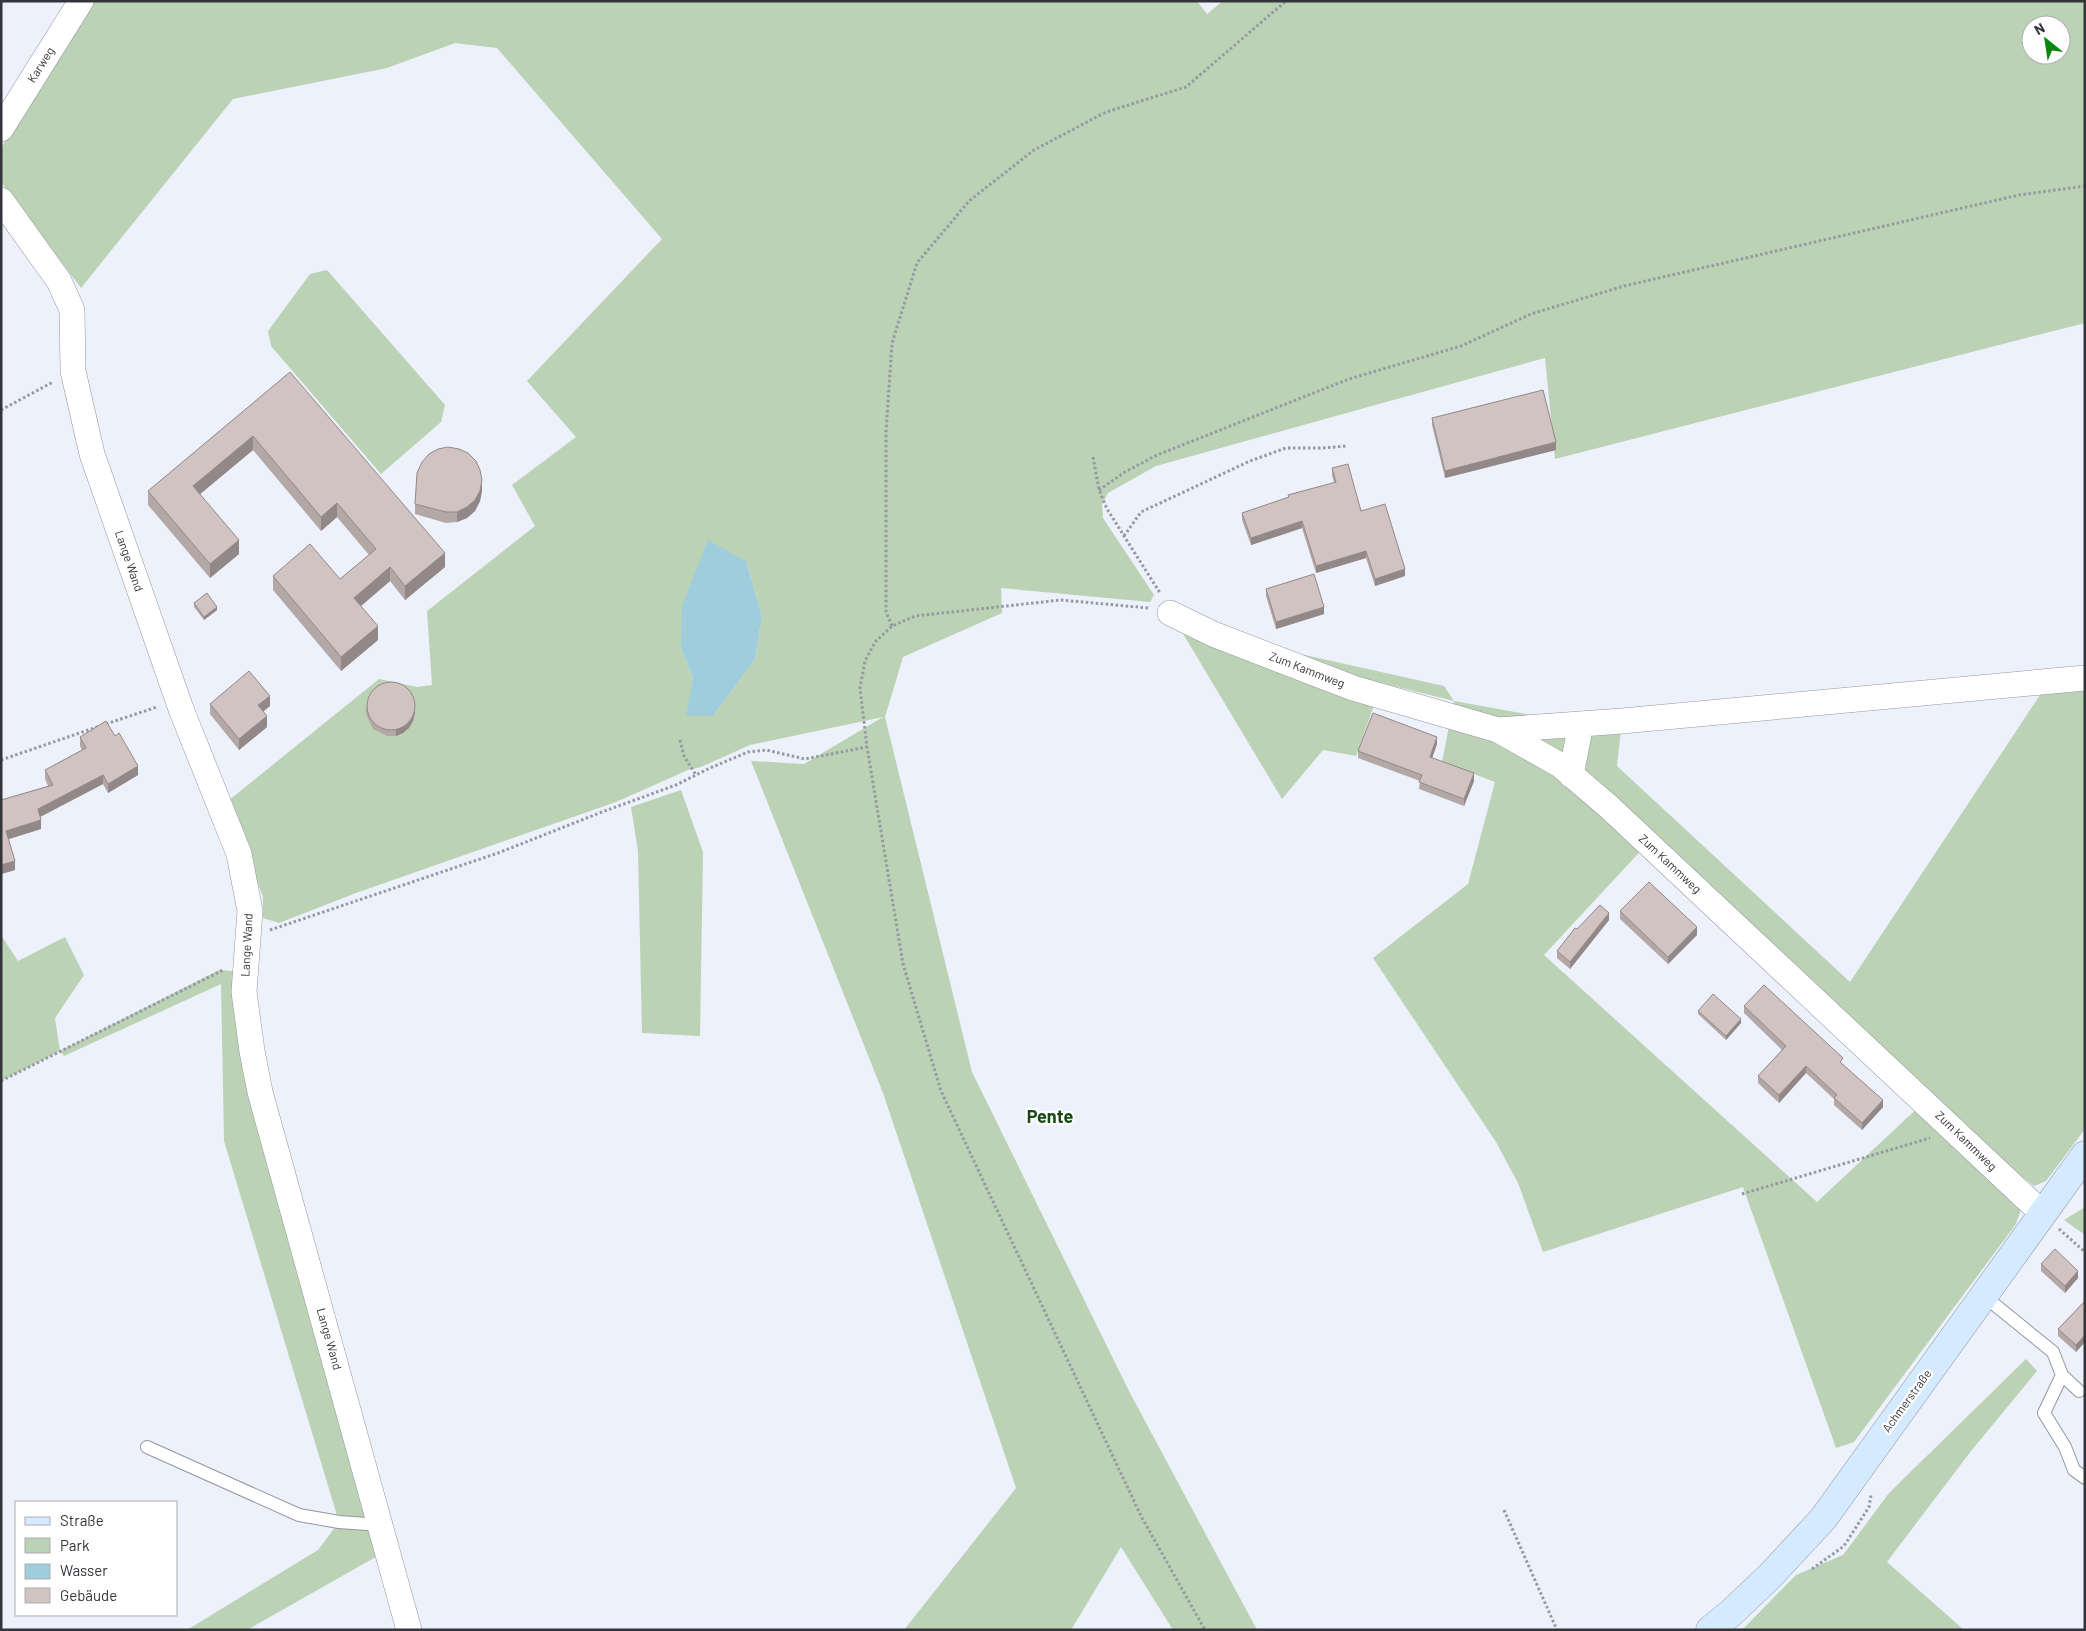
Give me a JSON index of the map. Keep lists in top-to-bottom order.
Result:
{
  "streets": {
    "street": [
      "Karweg",
      "Lange Wand",
      "Zum Kammweg",
      "Achmerstraße"
    ]
  },
  "crossings": [
    ["Zum Kammweg", "Achmerstraße"]
  ],
  "districts": ["Pente"],
  "legend": [
    "Straße",
    "Park",
    "Wasser",
    "Gebäude"
  ],
  "north": "top left"
}
